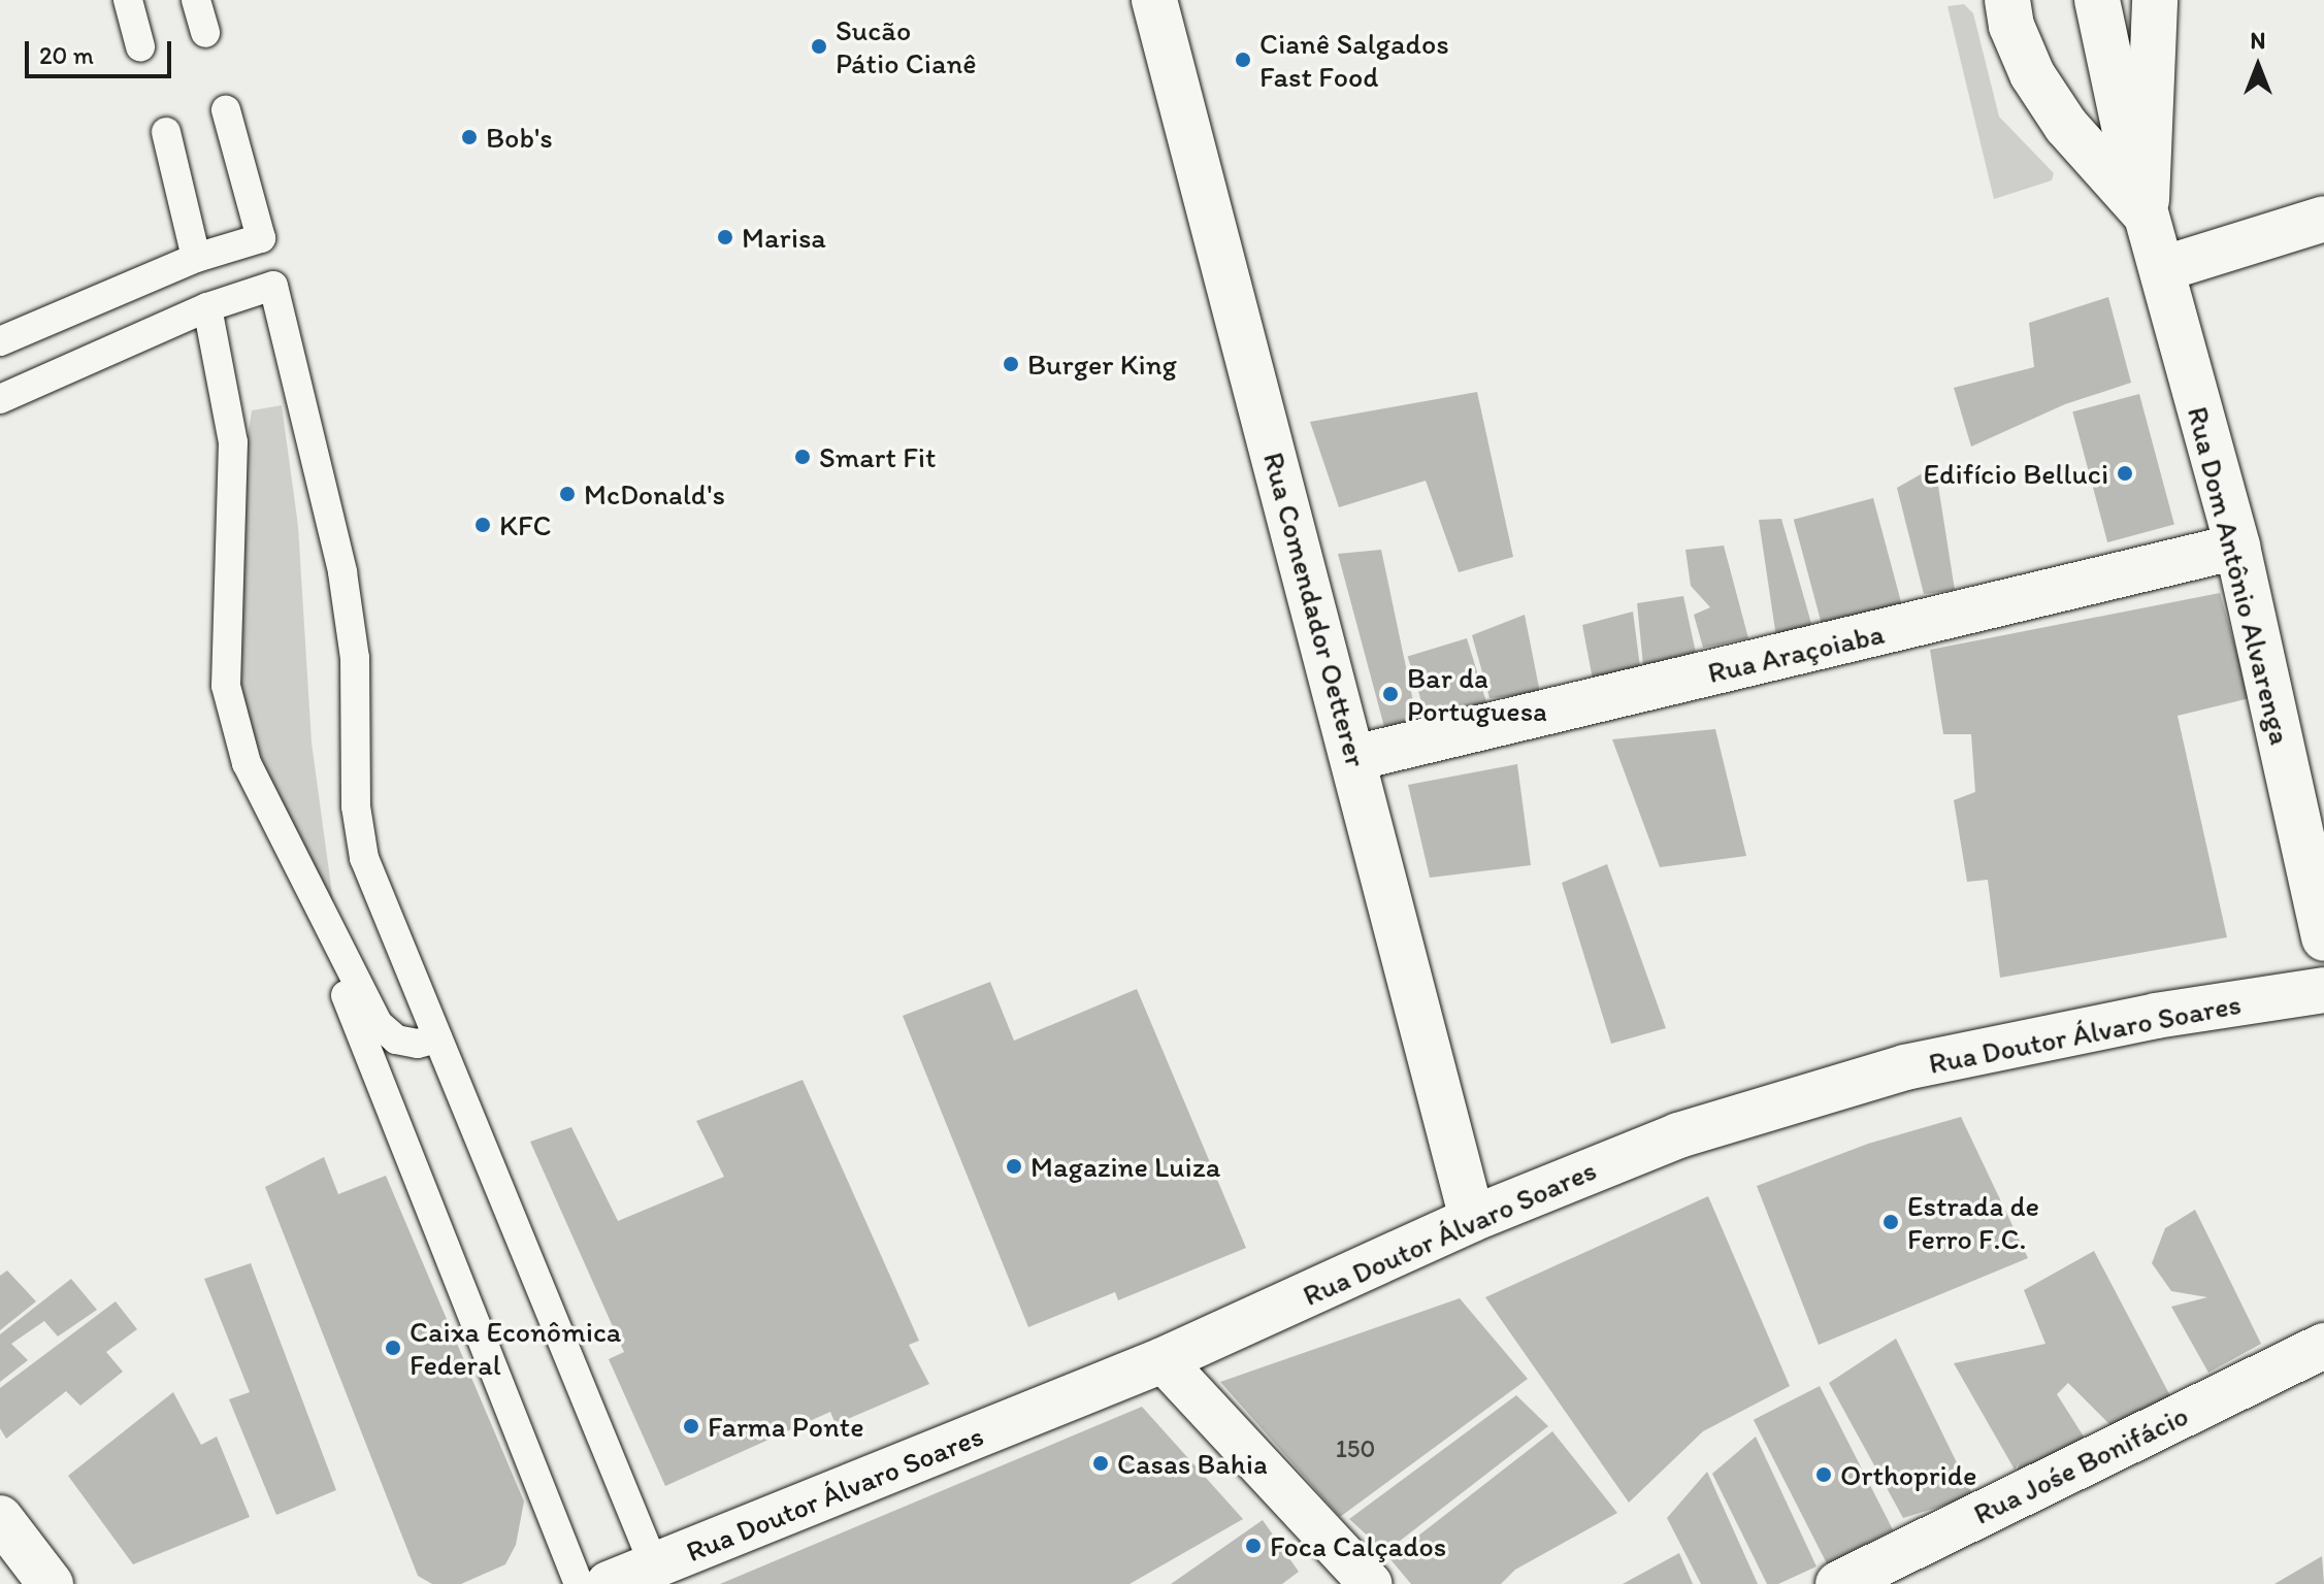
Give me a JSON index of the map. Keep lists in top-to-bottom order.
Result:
{
  "streets": {
    "main road": [
      "Rua Dom Antônio Alvarenga",
      "Rua Comendador Oetterer",
      "Rua Araçoiaba",
      "Rua Doutor Álvaro Soares",
      "Rua Jośe Bonifácio"
    ]
  },
  "crossings": [
    ["Rua Dom Antônio Alvarenga", "Rua Araçoiaba"],
    ["Rua Comendador Oetterer", "Rua Araçoiaba"],
    ["Rua Comendador Oetterer", "Rua Doutor Álvaro Soares"]
  ],
  "places": [
    "Sucão Pátio Cianê",
    "Cianê Salgados Fast Food",
    "Bob's",
    "Marisa",
    "Burger King",
    "Smart Fit",
    "Edifício Belluci",
    "McDonald's",
    "KFC",
    "Bar da Portuguesa",
    "Magazine Luiza",
    "Estrada de Ferro F.C.",
    "Caixa Econômica Federal",
    "Farma Ponte",
    "Casas Bahia",
    "Orthopride",
    "Foca Calçados"
  ],
  "house_numbers": ["150"],
  "scale_bar": "20 m",
  "north": "top"
}
